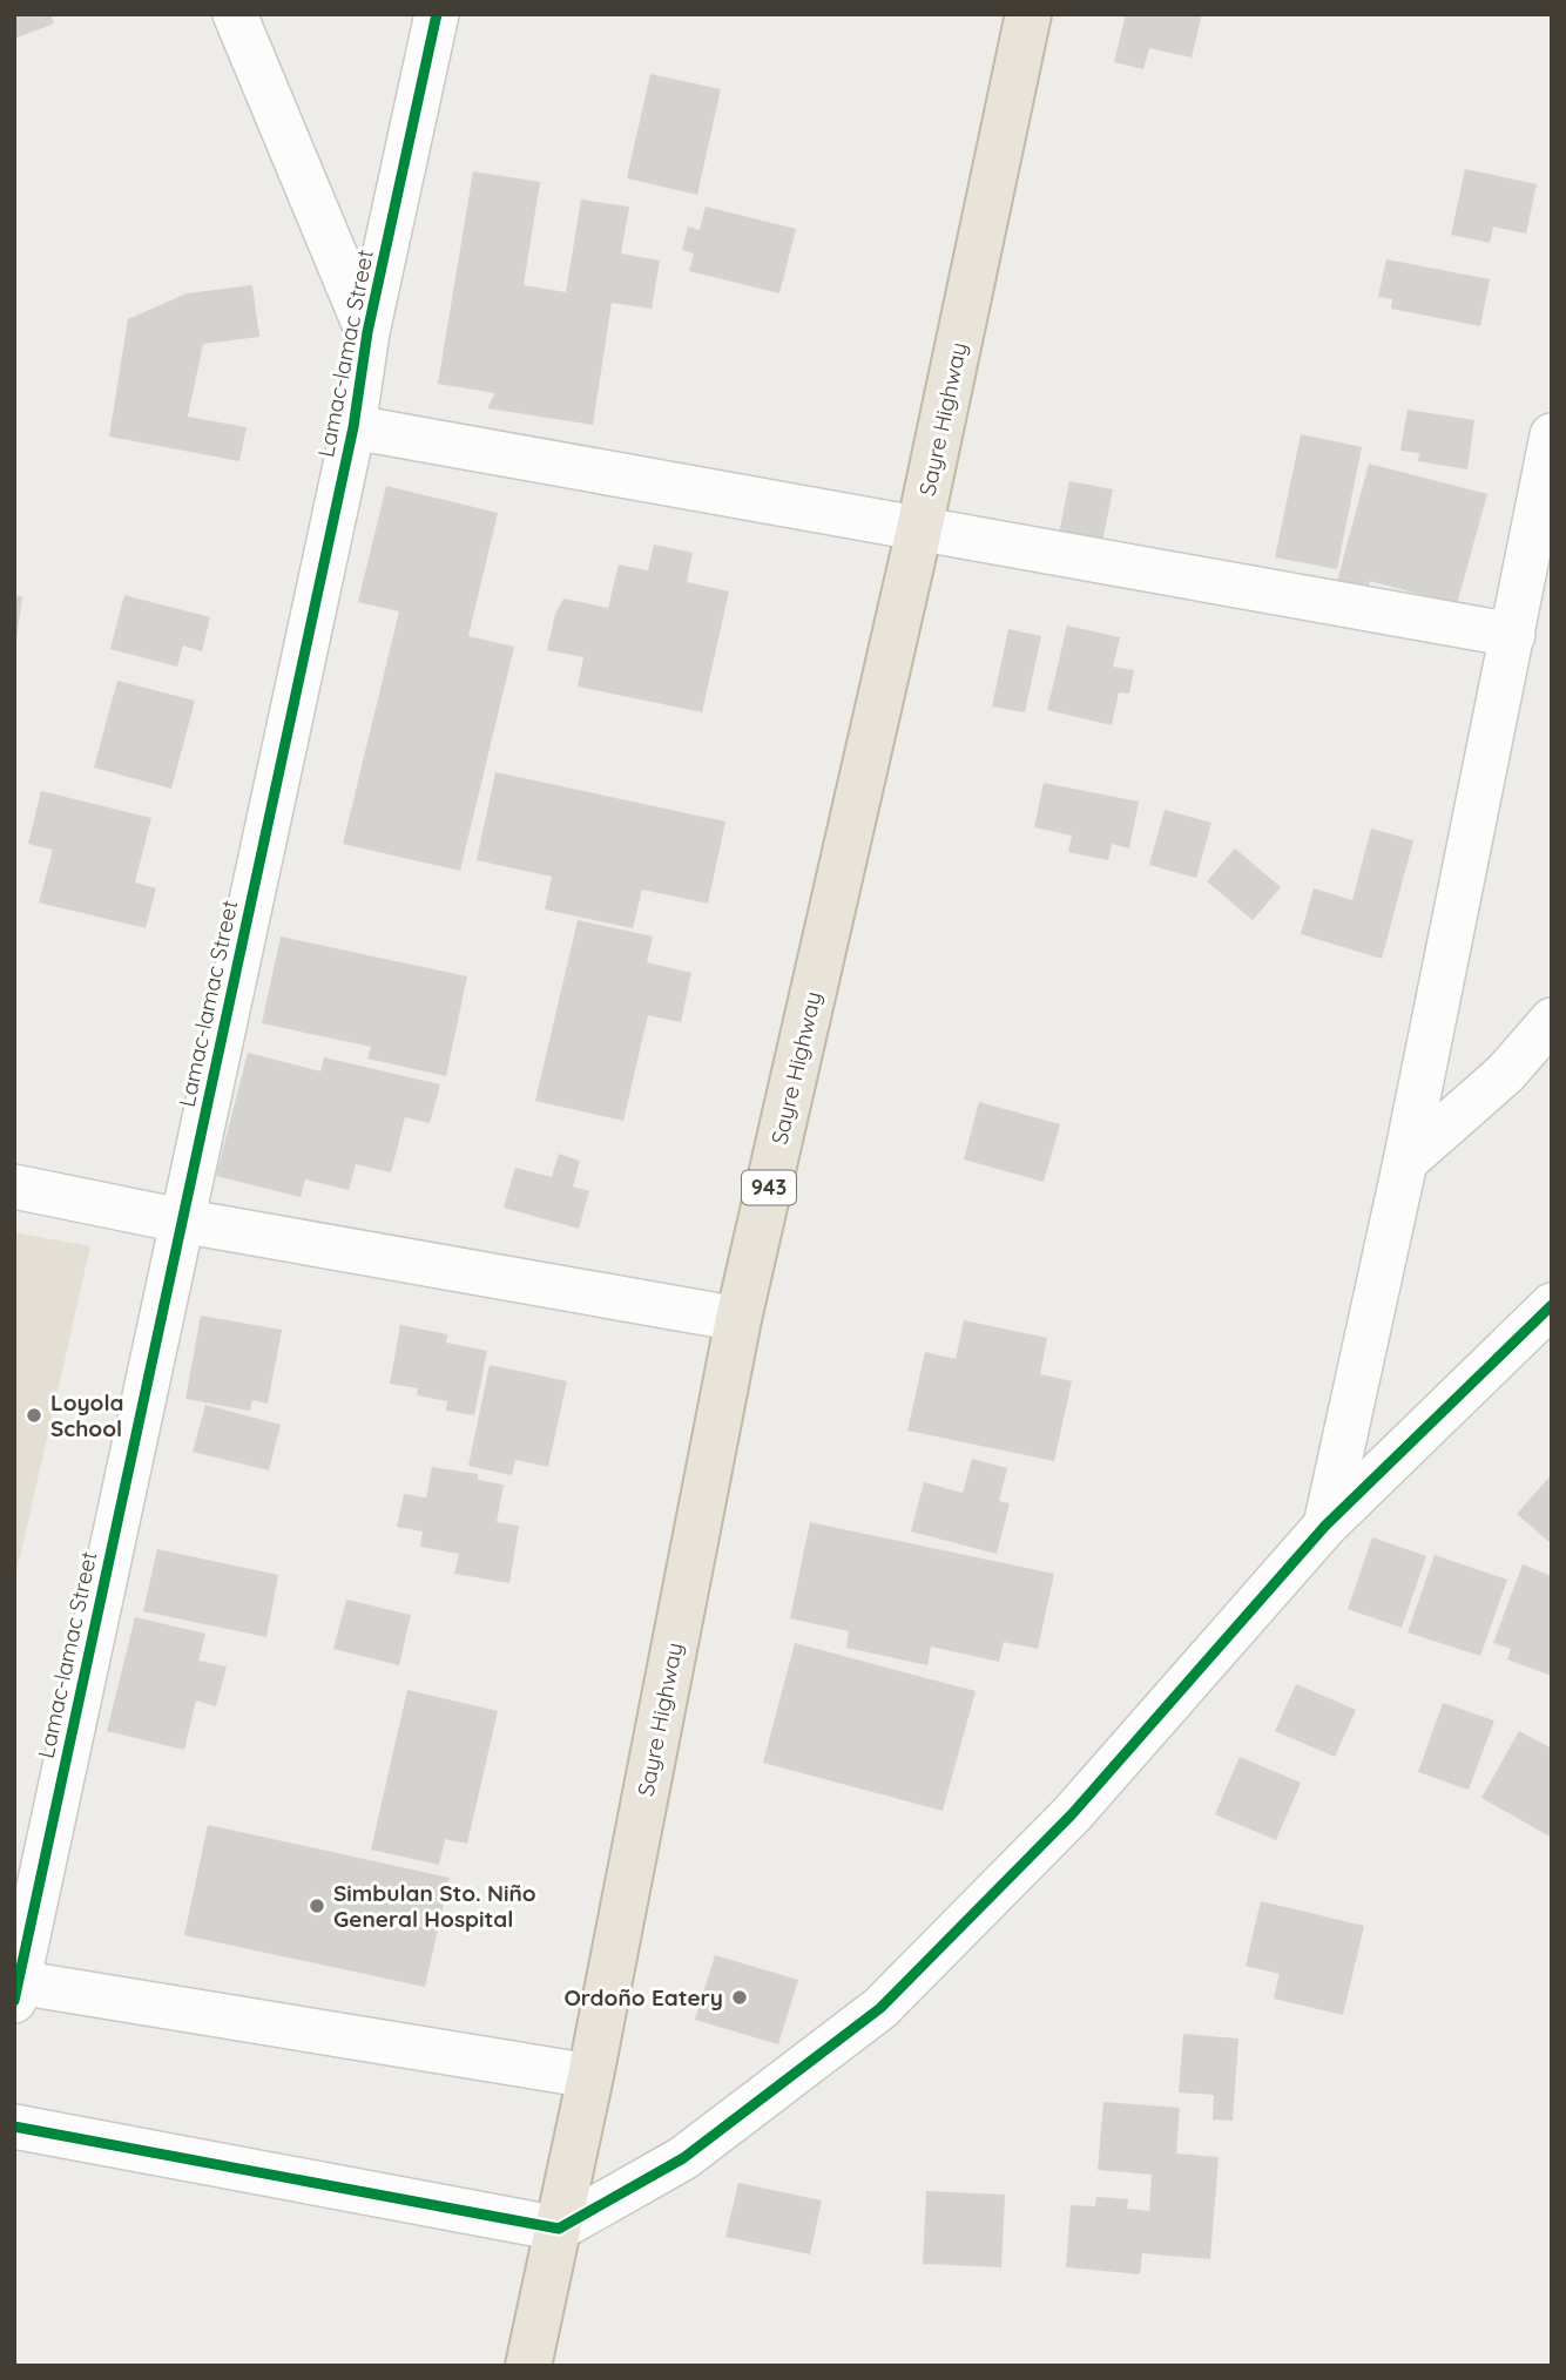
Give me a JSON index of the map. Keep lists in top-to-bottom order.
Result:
{
  "streets": {
    "highway": ["Sayre Highway", "943"],
    "street": ["Lamac-lamac Street"]
  },
  "places": ["Loyola School", "Simbulan Sto. Niño General Hospital", "Ordoño Eatery"]
}
